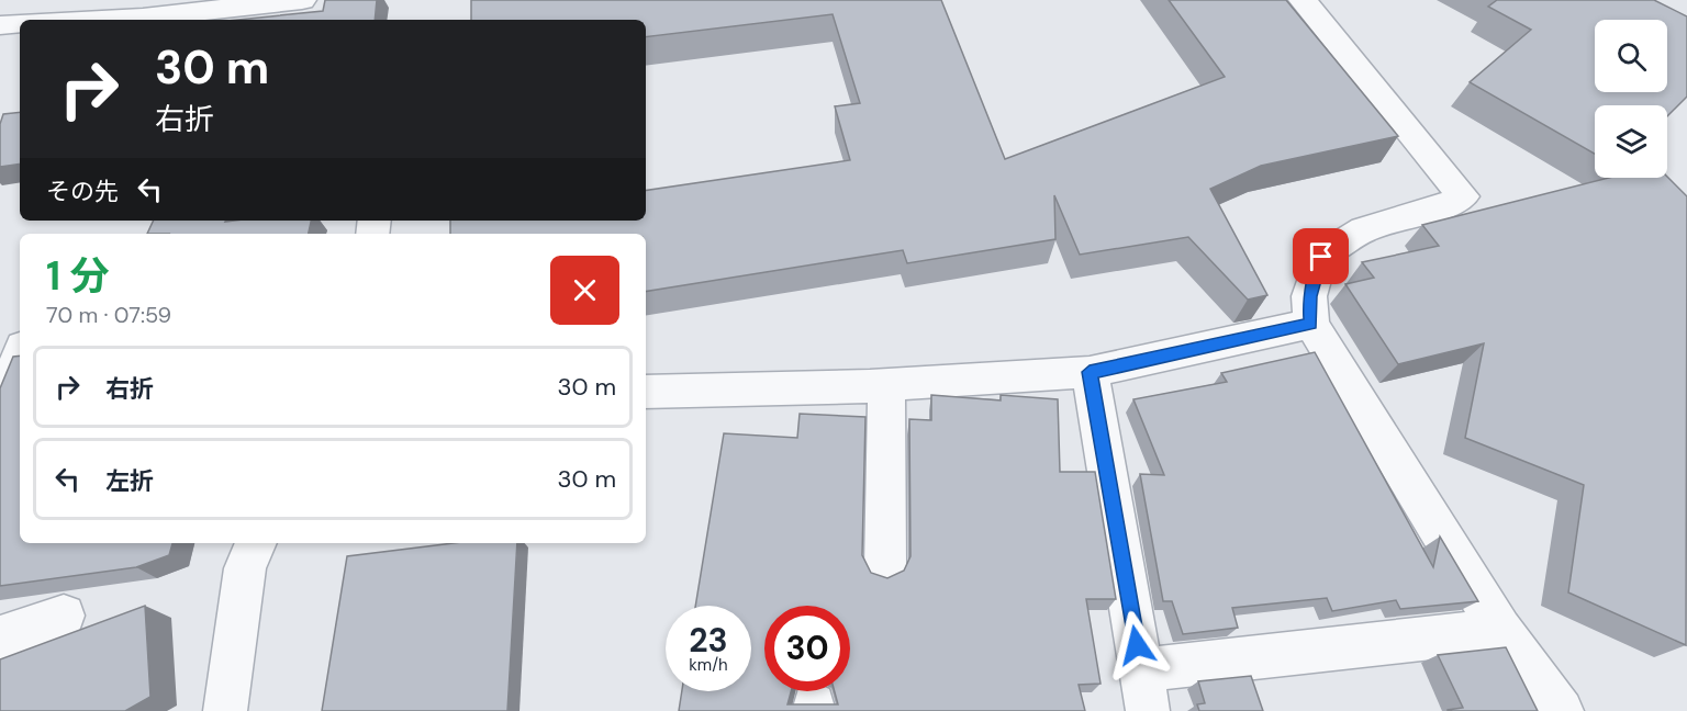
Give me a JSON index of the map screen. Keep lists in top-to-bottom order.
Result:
{
  "page": {
    "turn": ["30 m", "右折"],
    "then": "その先",
    "heading": ["1 分", "70 m · 07:59"],
    "list": [
      {
        "name": "右折",
        "value": "30 m"
      },
      {
        "name": "左折",
        "value": "30 m"
      }
    ],
    "speed": "23 km/h",
    "limit": "30"
  }
}
